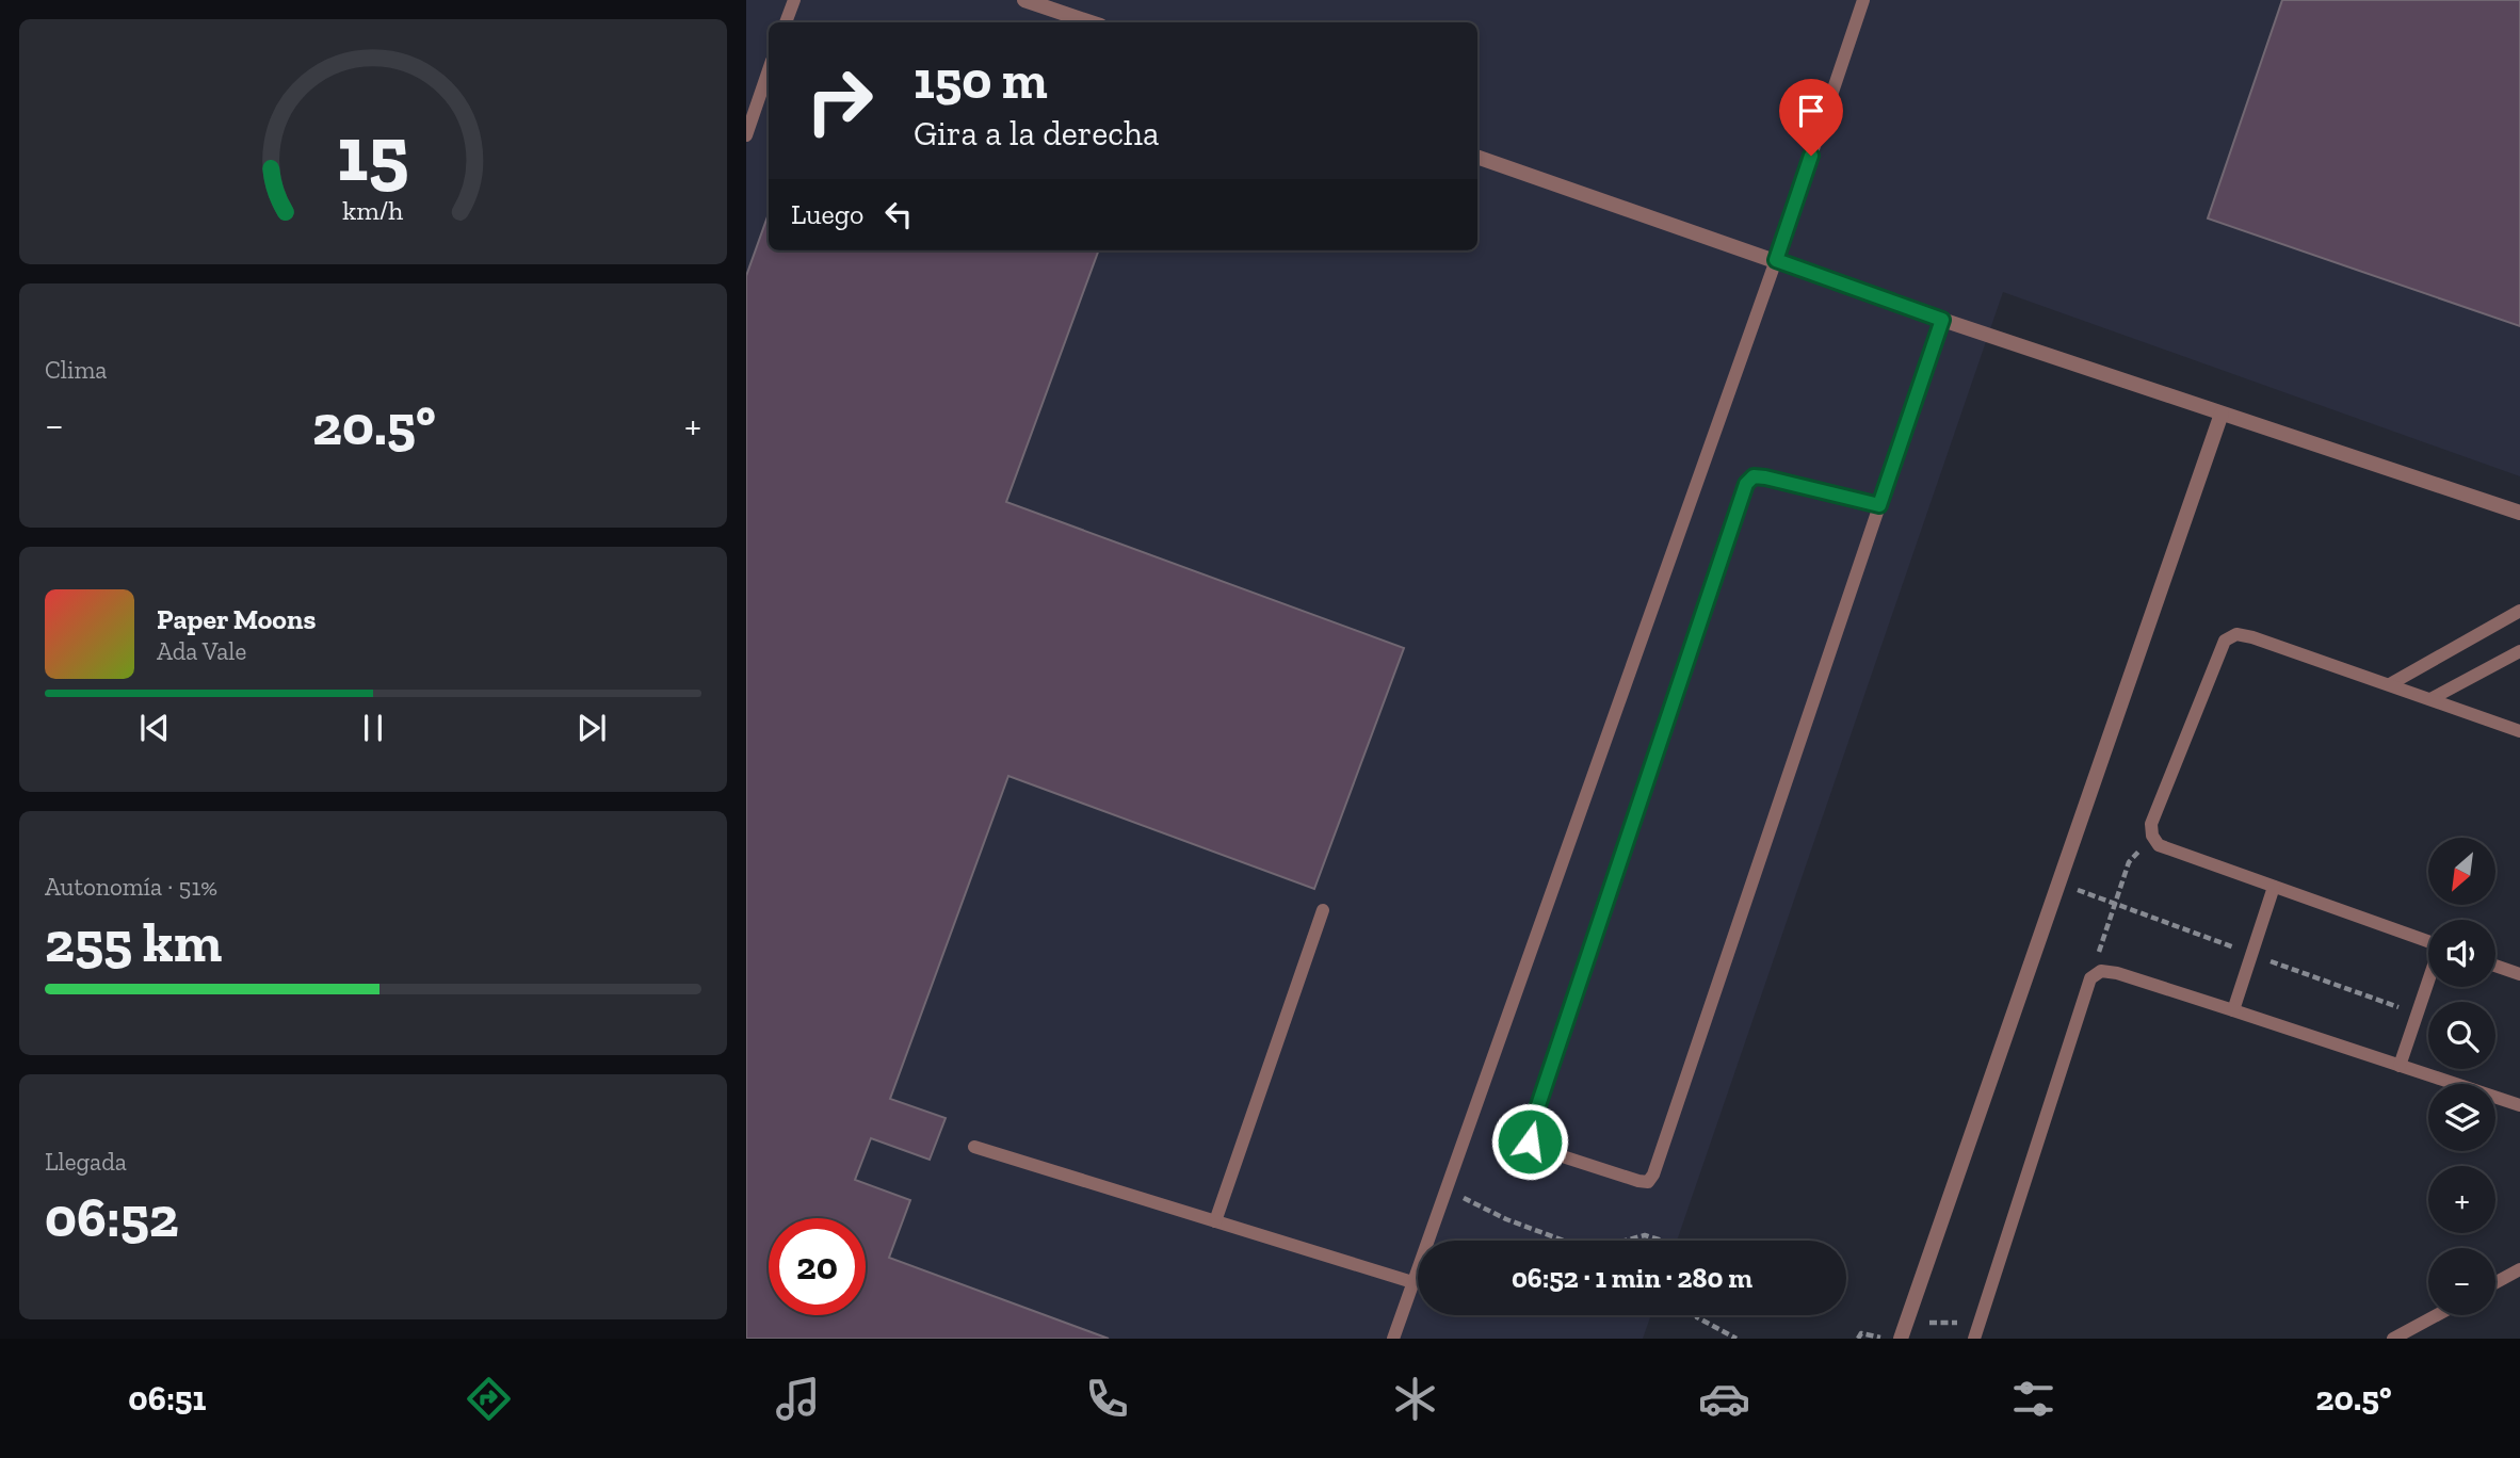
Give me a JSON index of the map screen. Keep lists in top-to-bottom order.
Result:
{
  "north": "bottom left",
  "page": {
    "turn": ["150 m", "Gira a la derecha"],
    "then": "Luego",
    "tile": [
      "Clima",
      ["Autonomía · 51%", "255 km"],
      ["Llegada", "06:52"]
    ],
    "heat": ["−", "20.5°", "+"],
    "song": ["Paper Moons", "Ada Vale"],
    "map_buttons": ["+", "−"],
    "limit": "20",
    "trip": "06:52 · 1 min · 280 m",
    "tabs": ["06:51", "20.5°"],
    "gauge": ["15", "km/h"]
  }
}
